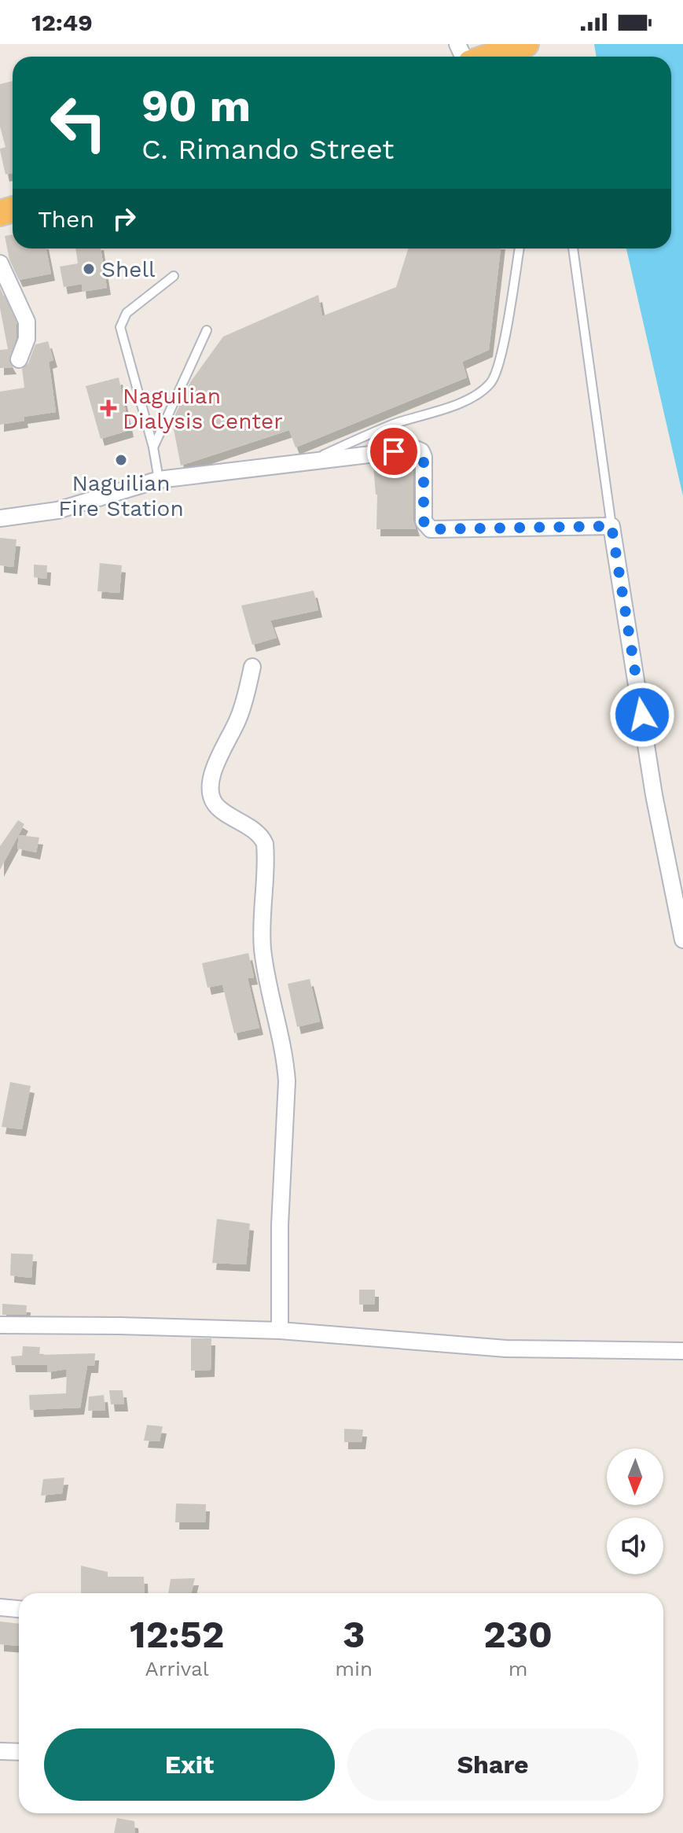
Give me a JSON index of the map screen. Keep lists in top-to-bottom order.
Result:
{
  "places": {
    "other": ["Shell", "Naguilian Fire Station"],
    "health": ["Naguilian Dialysis Center"]
  },
  "north": "bottom",
  "page": {
    "status": "12:49",
    "turn": ["90 m", "C. Rimando Street"],
    "then": "Then",
    "eta": [
      "12:52",
      "Arrival",
      "3",
      "min",
      "230",
      "m"
    ],
    "buttons": ["Exit", "Share"]
  }
}
